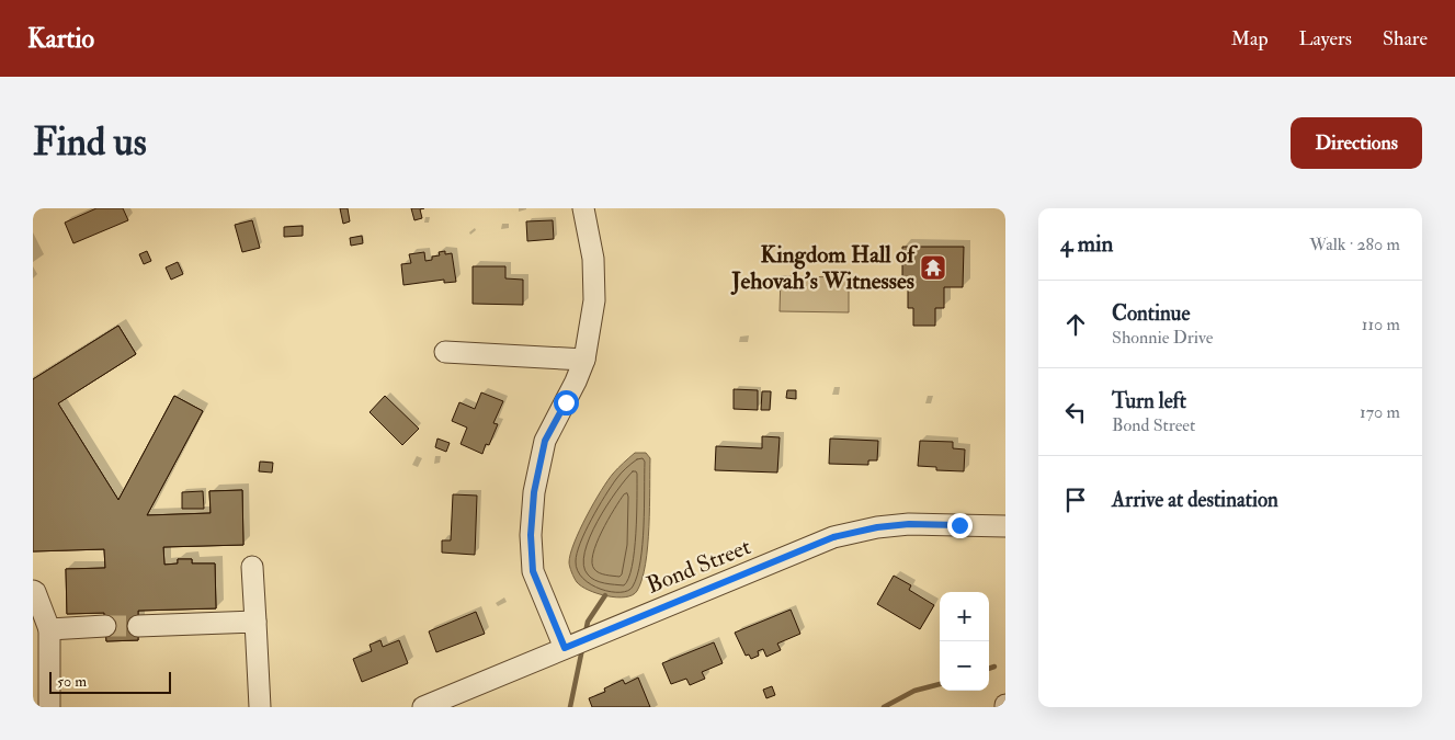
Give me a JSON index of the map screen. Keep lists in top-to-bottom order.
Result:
{
  "streets": {
    "street": ["Bond Street"]
  },
  "places": {
    "temple": ["Kingdom Hall of Jehovah’s Witnesses"]
  },
  "scale_bar": "50 m",
  "page": {
    "header": "Kartio",
    "nav": ["Map", "Layers", "Share"],
    "buttons": "Directions",
    "title": "Find us",
    "heading": ["4 min", "Walk · 280 m"],
    "list": [
      ["Continue", "Shonnie Drive", "110 m"],
      ["Turn left", "Bond Street", "170 m"],
      "Arrive at destination"
    ],
    "map_buttons": ["+", "−"],
    "scale": "50 m"
  }
}
